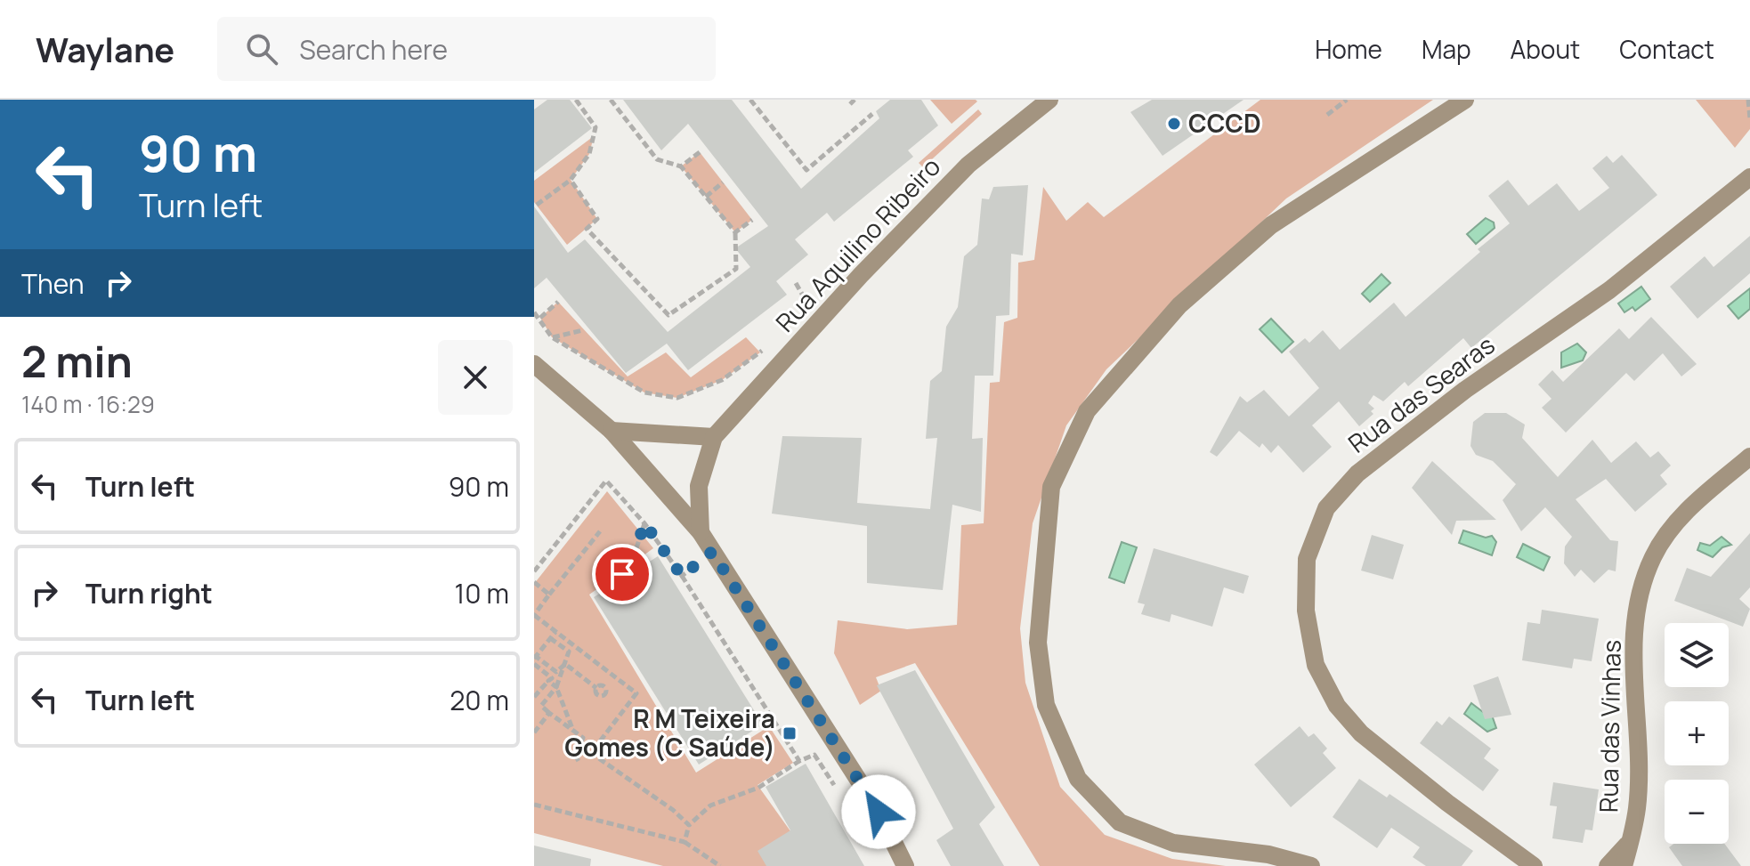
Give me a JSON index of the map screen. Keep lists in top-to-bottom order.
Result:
{
  "streets": {
    "street": ["Rua Aquilino Ribeiro", "Rua das Searas", "Rua das Vinhas"]
  },
  "places": {
    "other": ["CCCD"],
    "transit": ["R M Teixeira Gomes (C Saúde)"]
  },
  "page": {
    "header": "Waylane",
    "search": "Search here",
    "nav": [
      "Home",
      "Map",
      "About",
      "Contact"
    ],
    "turn": ["90 m", "Turn left"],
    "then": "Then",
    "heading": ["2 min", "140 m · 16:29"],
    "list": [
      {
        "name": "Turn left",
        "value": "90 m"
      },
      {
        "name": "Turn right",
        "value": "10 m"
      },
      {
        "name": "Turn left",
        "value": "20 m"
      }
    ],
    "map_buttons": ["+", "−"]
  }
}
